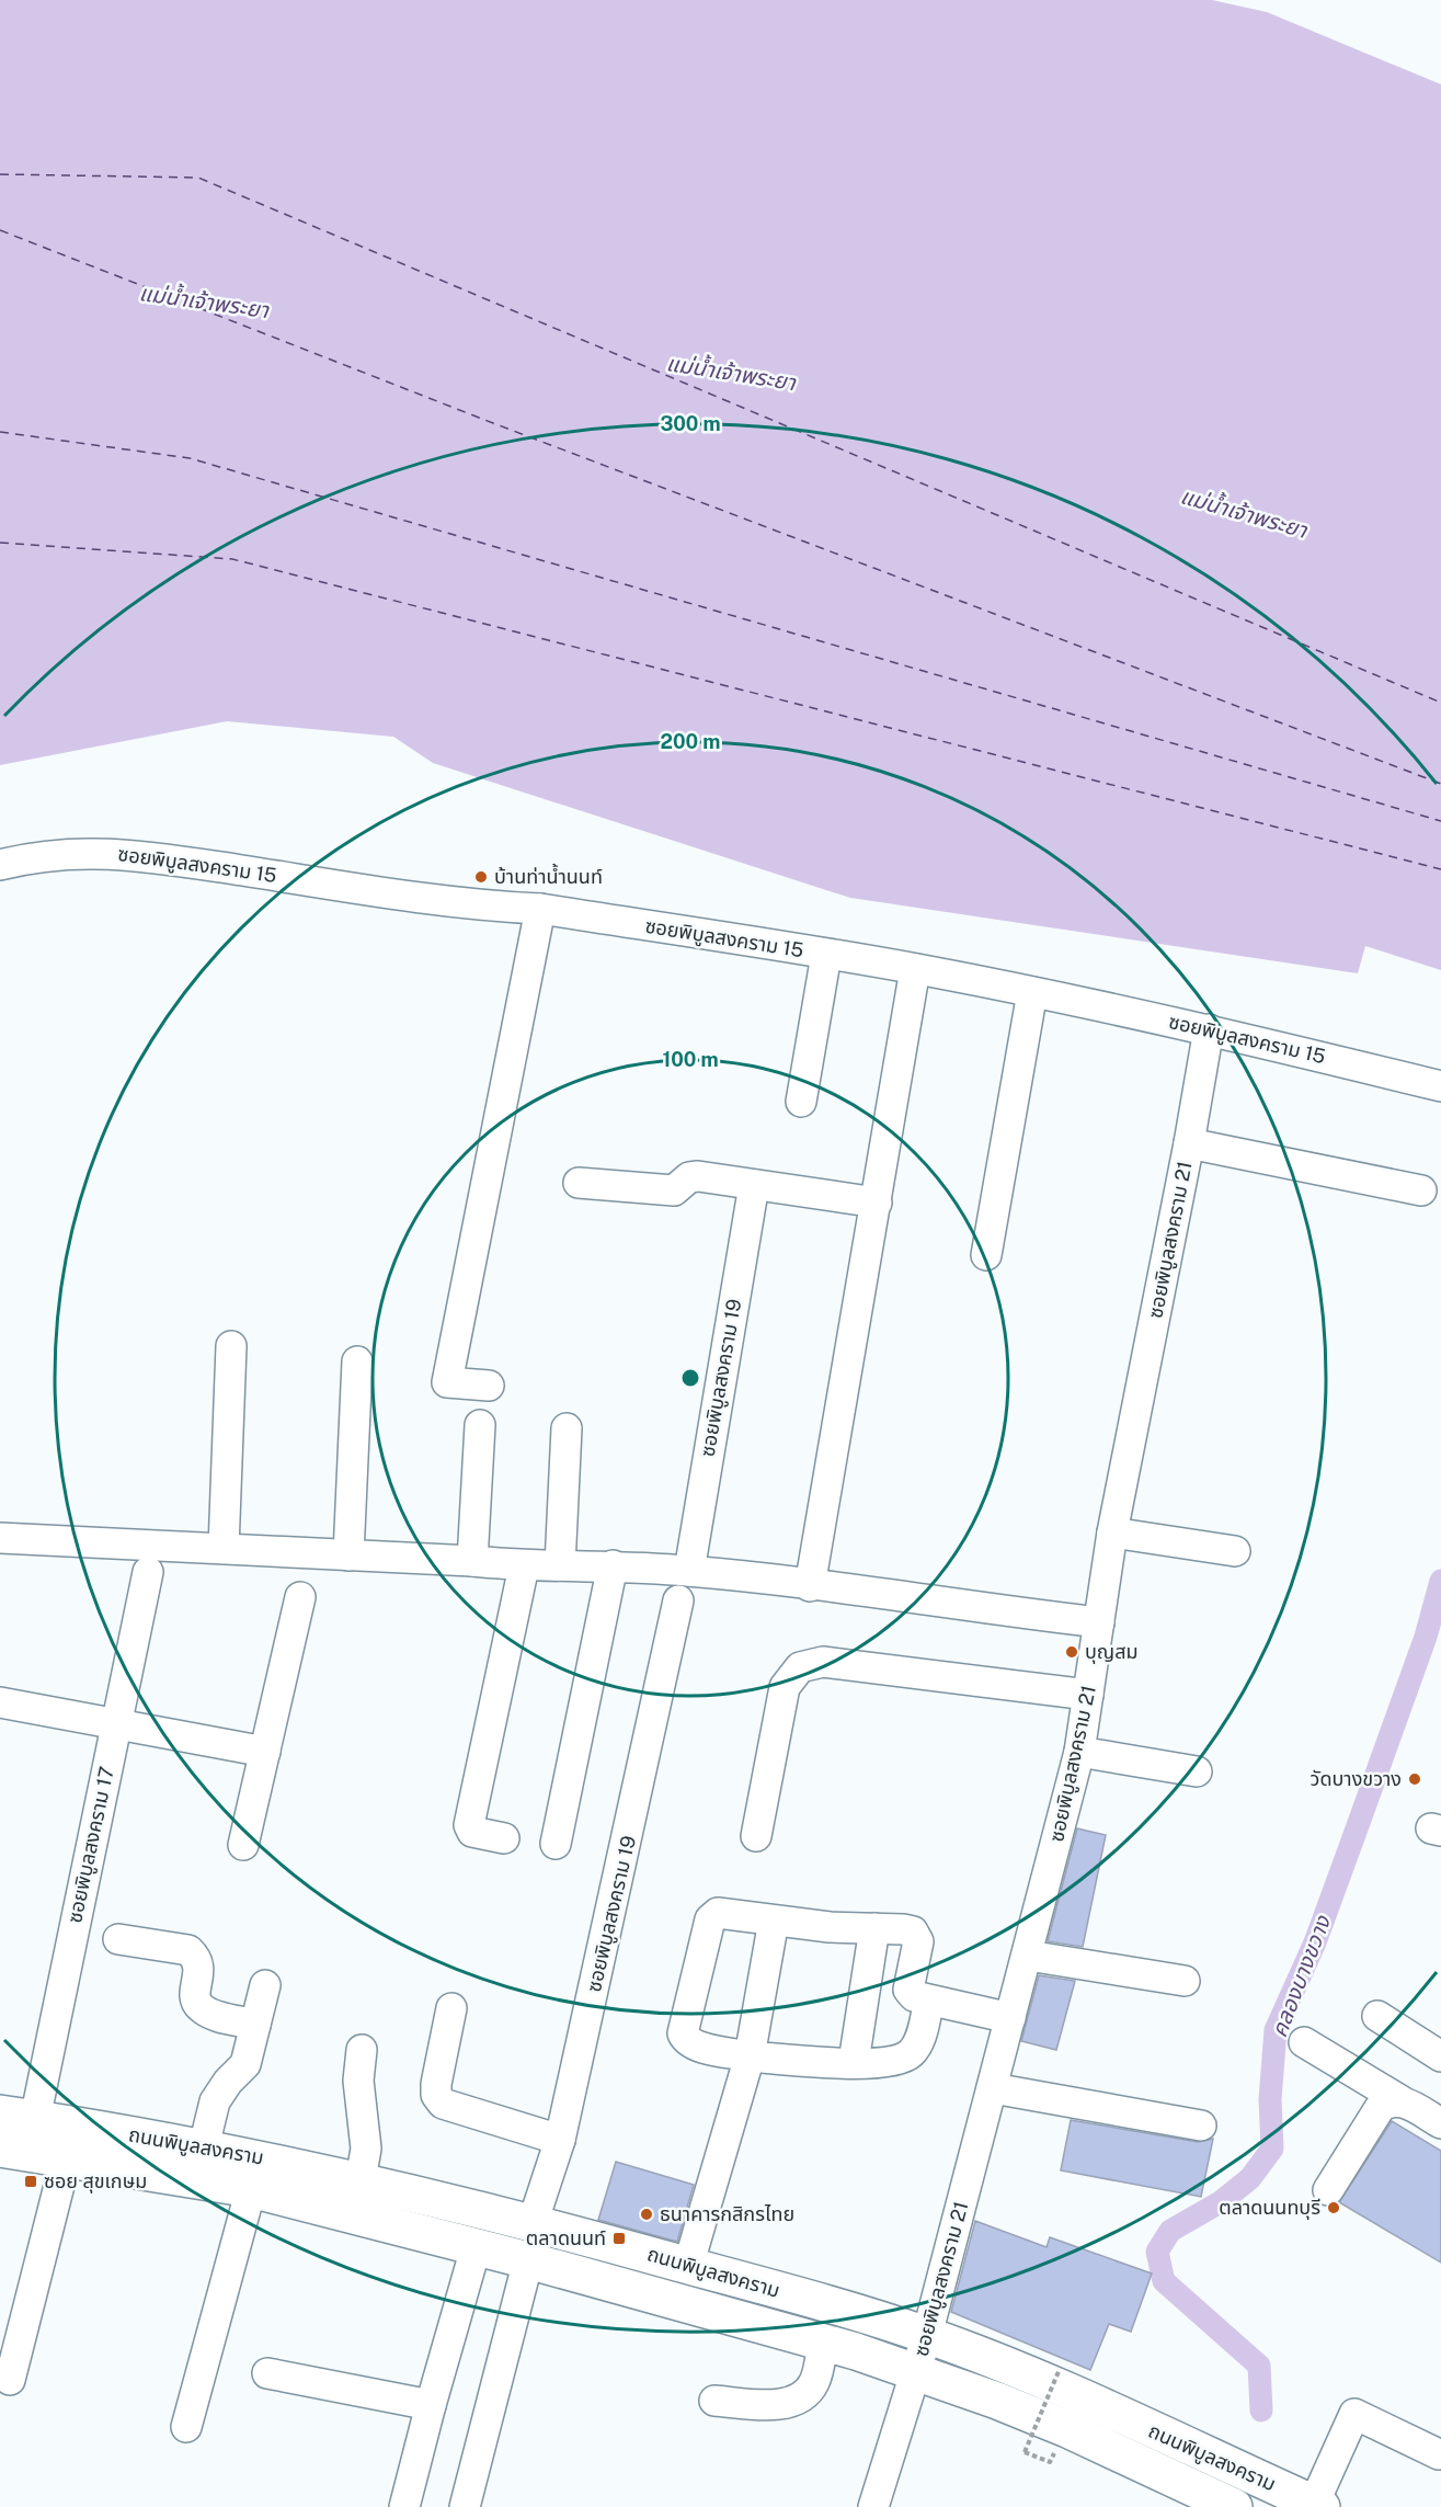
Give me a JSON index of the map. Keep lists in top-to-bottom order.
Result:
{
  "streets": {
    "main road": ["ถนนพิบูลสงคราม"],
    "street": [
      "ซอยพิบูลสงคราม 15",
      "ซอยพิบูลสงคราม 21",
      "ซอยพิบูลสงคราม 19",
      "ซอยพิบูลสงคราม 17"
    ]
  },
  "crossings": [
    ["ซอยพิบูลสงคราม 15", "ซอยพิบูลสงคราม 21"],
    ["ซอยพิบูลสงคราม 21", "ถนนพิบูลสงคราม"],
    ["ซอยพิบูลสงคราม 19", "ถนนพิบูลสงคราม"],
    ["ซอยพิบูลสงคราม 17", "ถนนพิบูลสงคราม"]
  ],
  "water": ["แม่น้ำเจ้าพระยา", "คลองบางขวาง"],
  "places": {
    "other": [
      "บ้านท่าน้ำนนท์",
      "บุญสม",
      "วัดบางขวาง",
      "ตลาดนนทบุรี",
      "ธนาคารกสิกรไทย"
    ],
    "transit": ["ซอย สุขเกษม", "ตลาดนนท์"]
  },
  "rings": ["300 m", "200 m", "100 m"]
}
